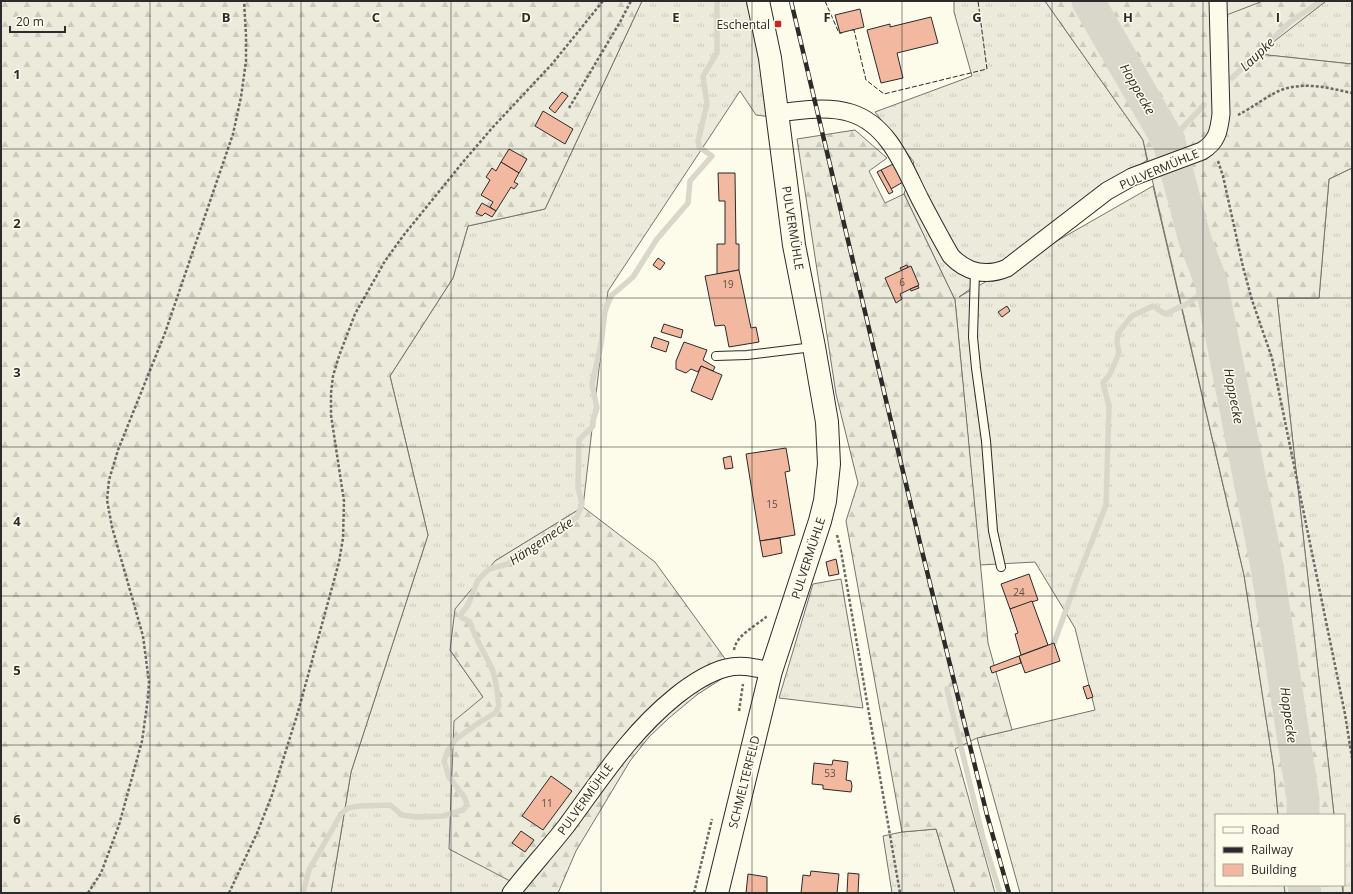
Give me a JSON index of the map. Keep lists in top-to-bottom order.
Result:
{
  "streets": {
    "main road": ["PULVERMÜHLE", "SCHMELTERFELD"]
  },
  "crossings": [
    ["PULVERMÜHLE", "SCHMELTERFELD"]
  ],
  "water": ["Laupke", "Hoppecke", "Hängemecke"],
  "places": {
    "transit": ["Eschental"]
  },
  "house_numbers": [
    "6",
    "19",
    "15",
    "24",
    "53",
    "11"
  ],
  "legend": ["Road", "Railway", "Building"],
  "scale_bar": "20 m",
  "grid": {
    "columns": [
      "B",
      "C",
      "D",
      "E",
      "F",
      "G",
      "H",
      "I"
    ],
    "rows": [
      "1",
      "2",
      "3",
      "4",
      "5",
      "6"
    ]
  }
}
